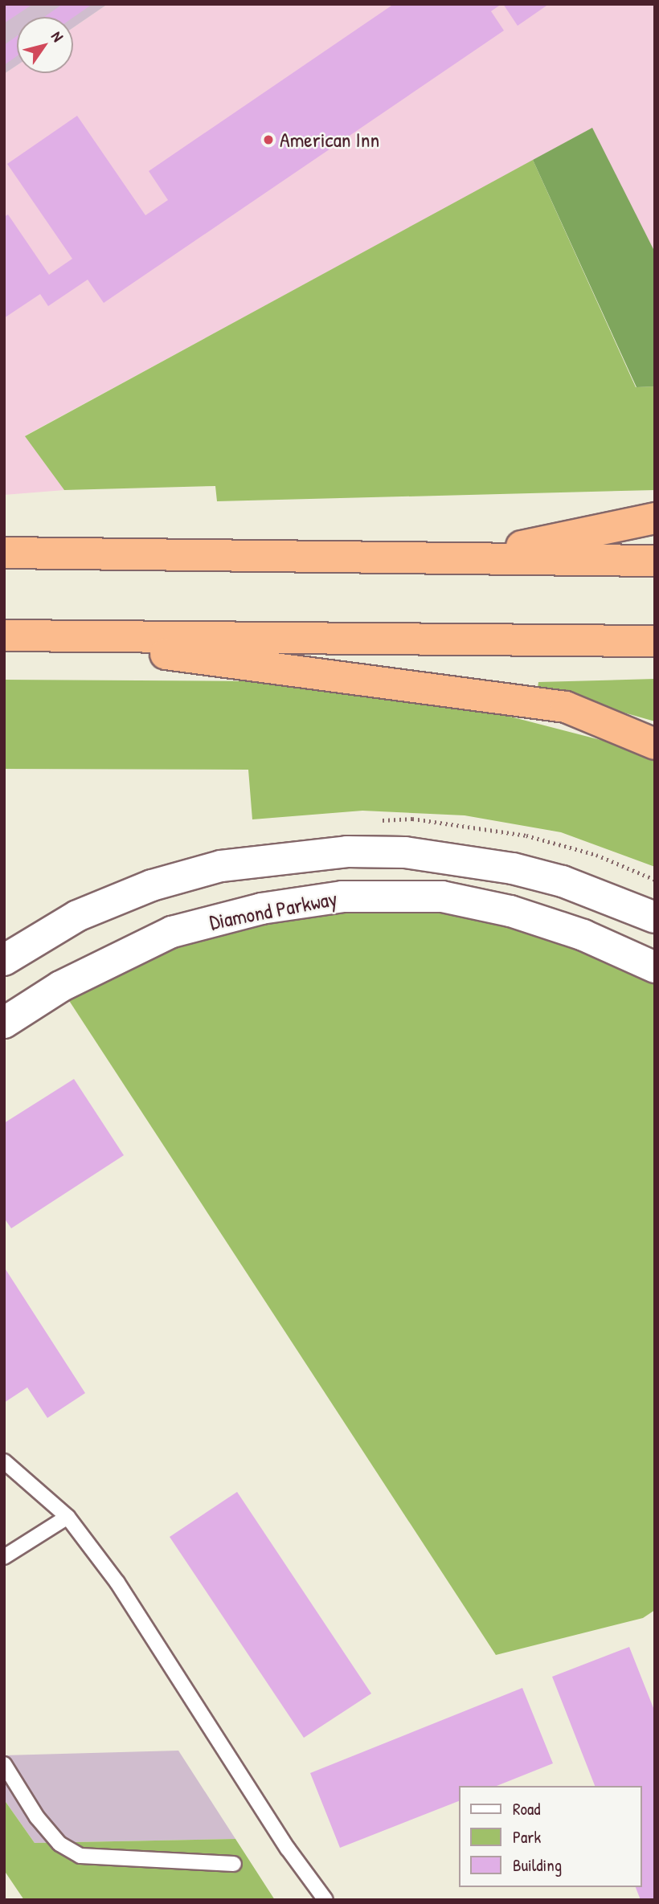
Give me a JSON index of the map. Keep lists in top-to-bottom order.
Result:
{
  "streets": {
    "street": ["Diamond Parkway"]
  },
  "places": ["American Inn"],
  "legend": ["Road", "Park", "Building"],
  "north": "top right"
}
